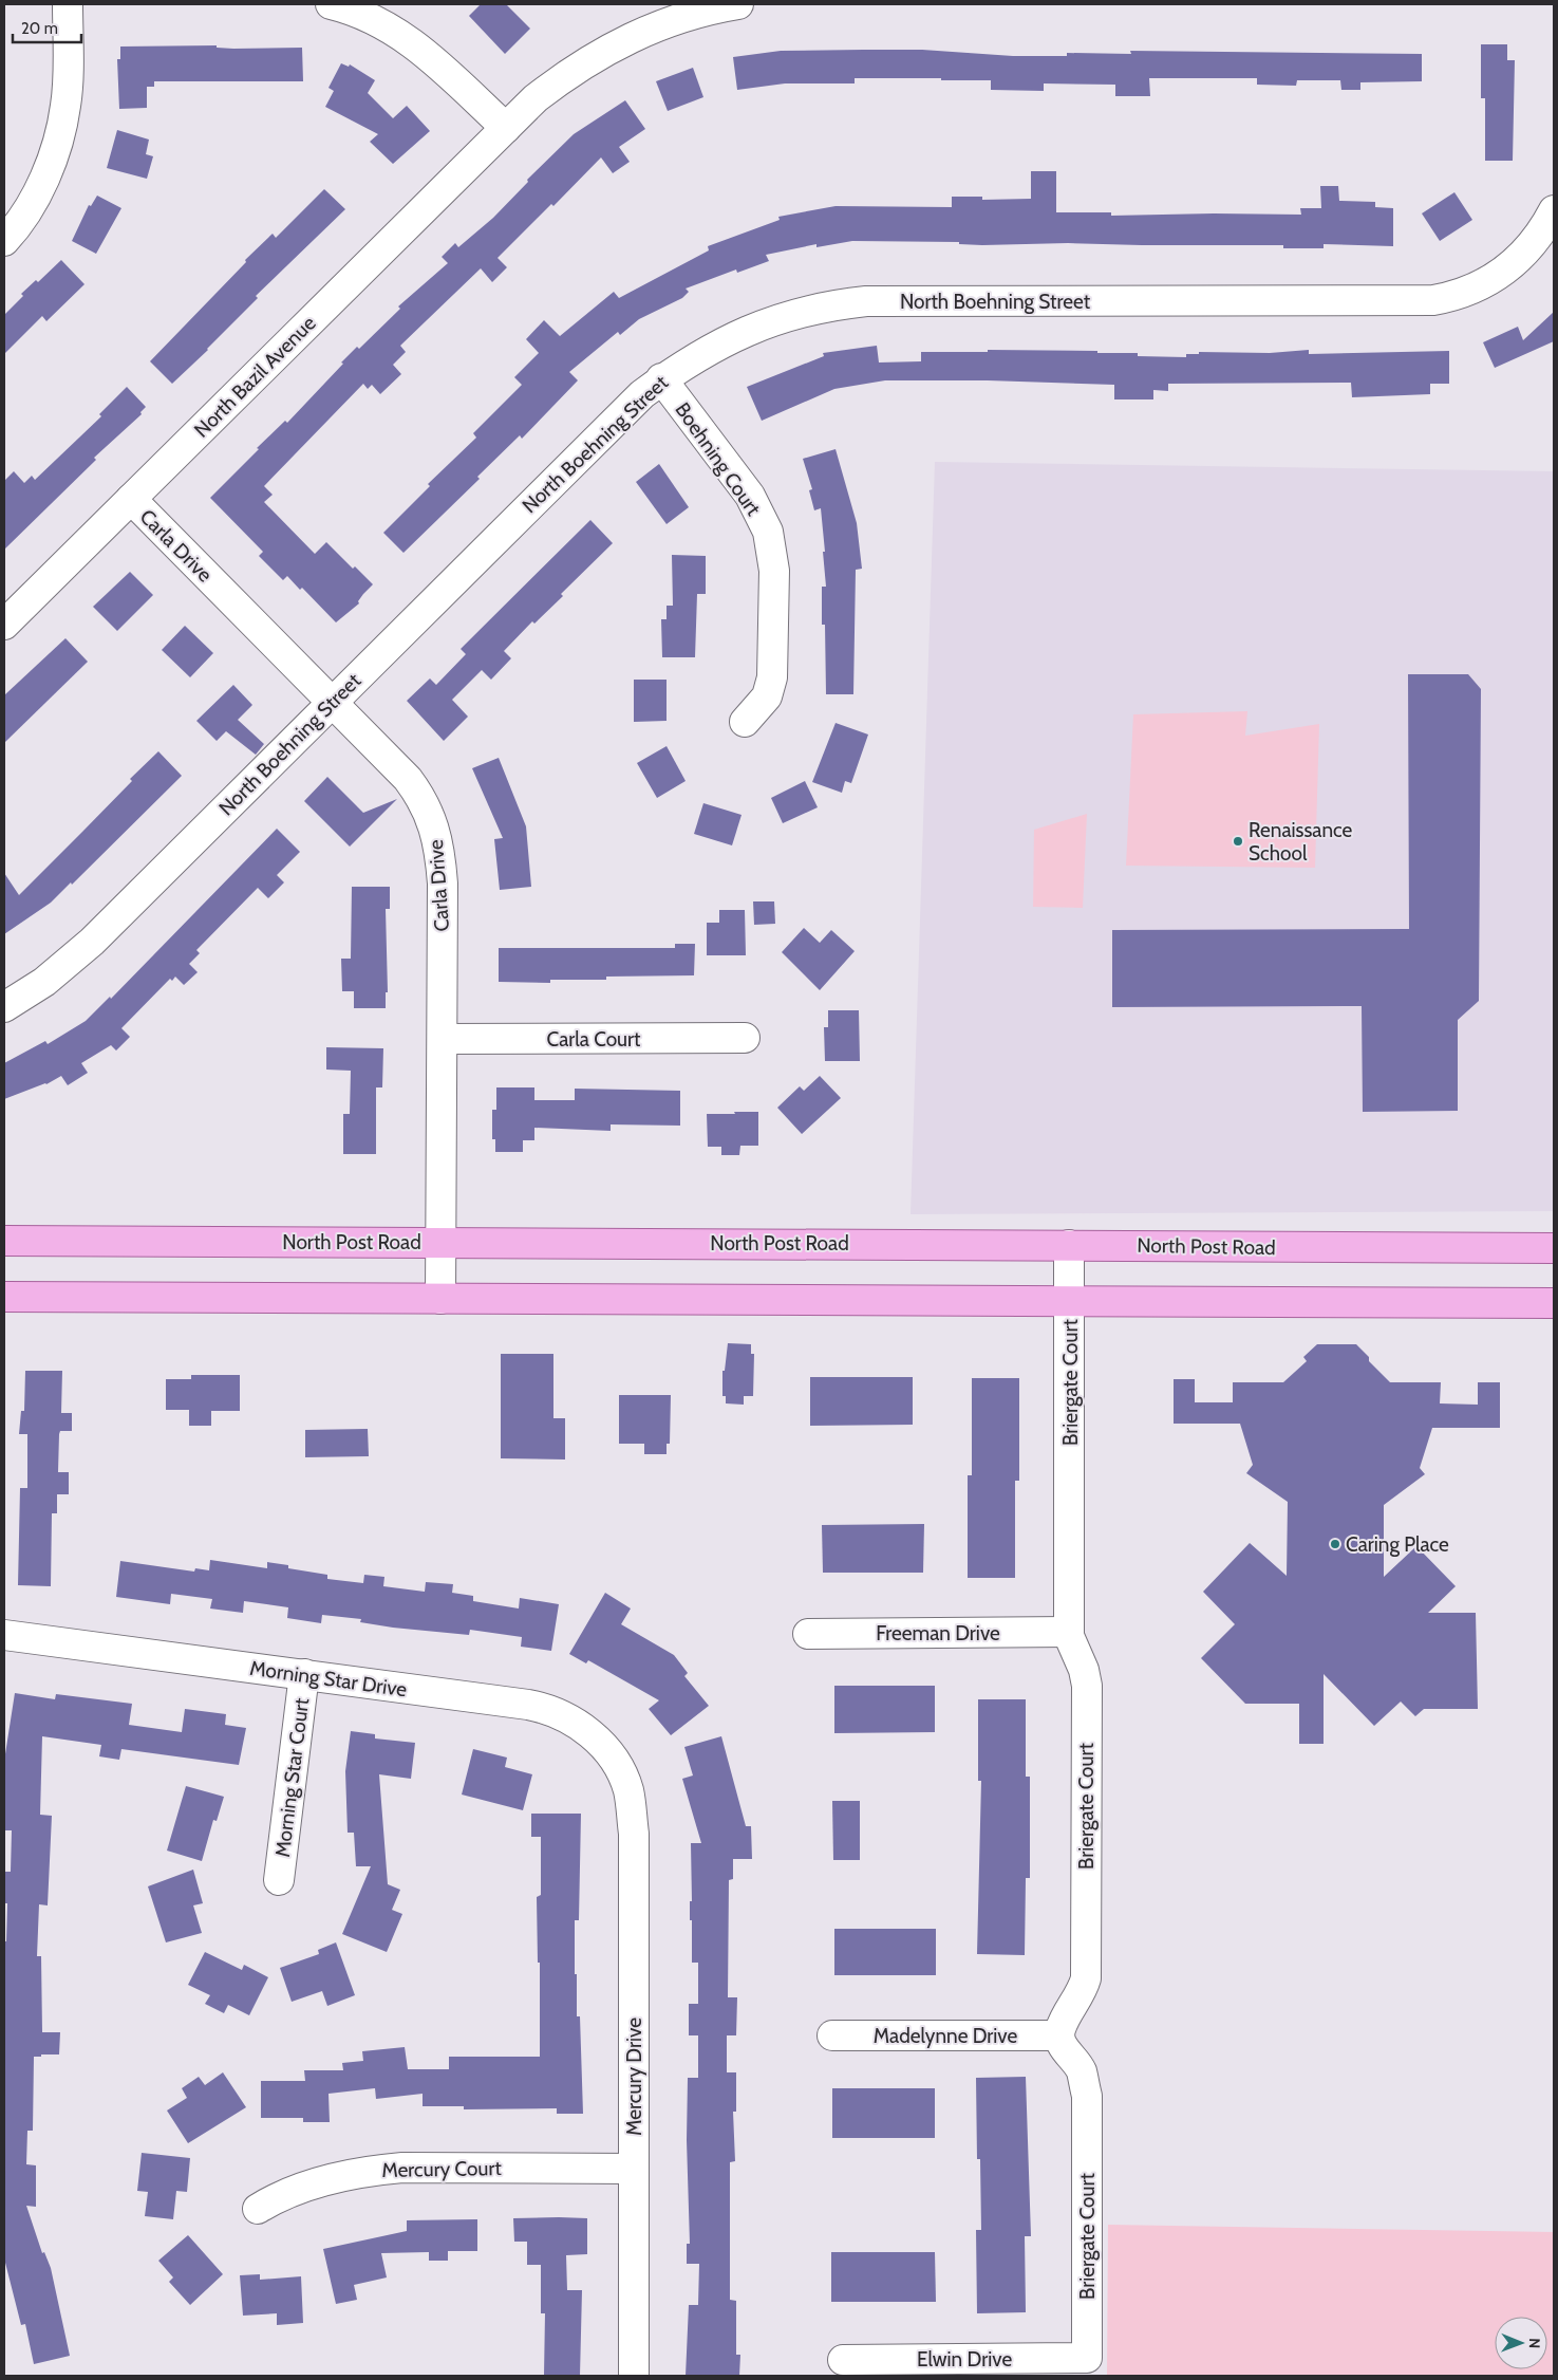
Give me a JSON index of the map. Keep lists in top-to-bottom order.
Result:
{
  "streets": {
    "main road": ["North Post Road"],
    "street": [
      "North Boehning Street",
      "North Bazil Avenue",
      "Boehning Court",
      "Carla Drive",
      "Carla Court",
      "Briergate Court",
      "Freeman Drive",
      "Morning Star Drive",
      "Morning Star Court",
      "Madelynne Drive",
      "Mercury Drive",
      "Mercury Court",
      "Elwin Drive"
    ]
  },
  "crossings": [
    ["North Boehning Street", "Boehning Court"],
    ["North Boehning Street", "Carla Drive"],
    ["North Bazil Avenue", "Carla Drive"],
    ["Carla Drive", "Carla Court"],
    ["Carla Drive", "North Post Road"],
    ["North Post Road", "Briergate Court"],
    ["Briergate Court", "Freeman Drive"],
    ["Briergate Court", "Madelynne Drive"],
    ["Briergate Court", "Elwin Drive"],
    ["Morning Star Drive", "Morning Star Court"],
    ["Morning Star Drive", "Mercury Drive"],
    ["Mercury Drive", "Mercury Court"]
  ],
  "places": ["Renaissance School", "Caring Place"],
  "scale_bar": "20 m",
  "north": "right"
}
